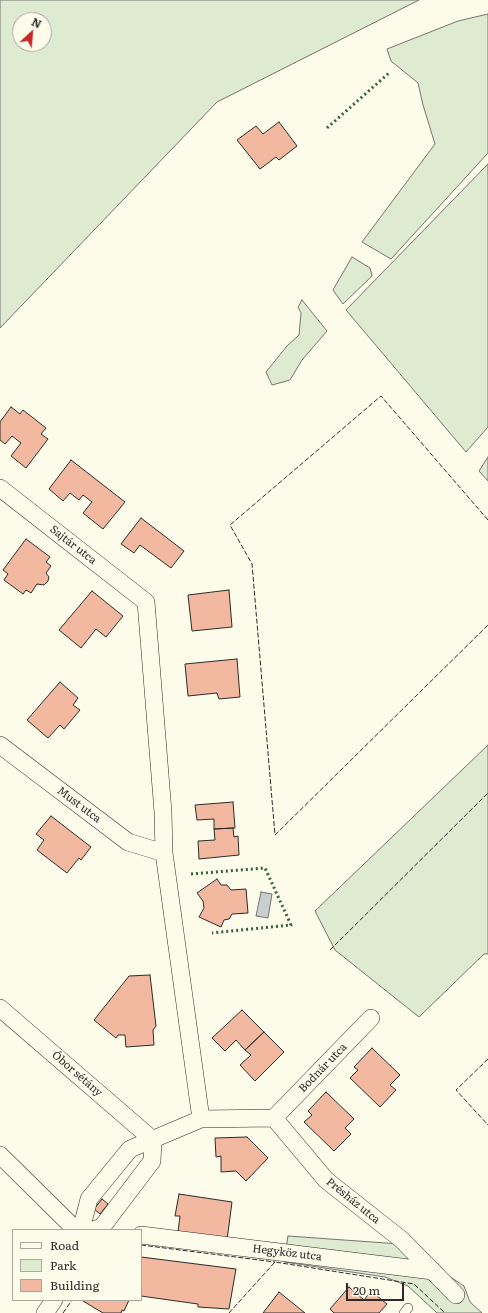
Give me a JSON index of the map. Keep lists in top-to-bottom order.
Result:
{
  "streets": {
    "street": [
      "Sajtár utca",
      "Must utca",
      "Bodnár utca",
      "Óbor sétány",
      "Présház utca",
      "Hegyköz utca"
    ]
  },
  "crossings": [
    ["Sajtár utca", "Must utca"],
    ["Bodnár utca", "Présház utca"],
    ["Présház utca", "Hegyköz utca"]
  ],
  "legend": ["Road", "Park", "Building"],
  "scale_bar": "20 m",
  "north": "top right"
}
